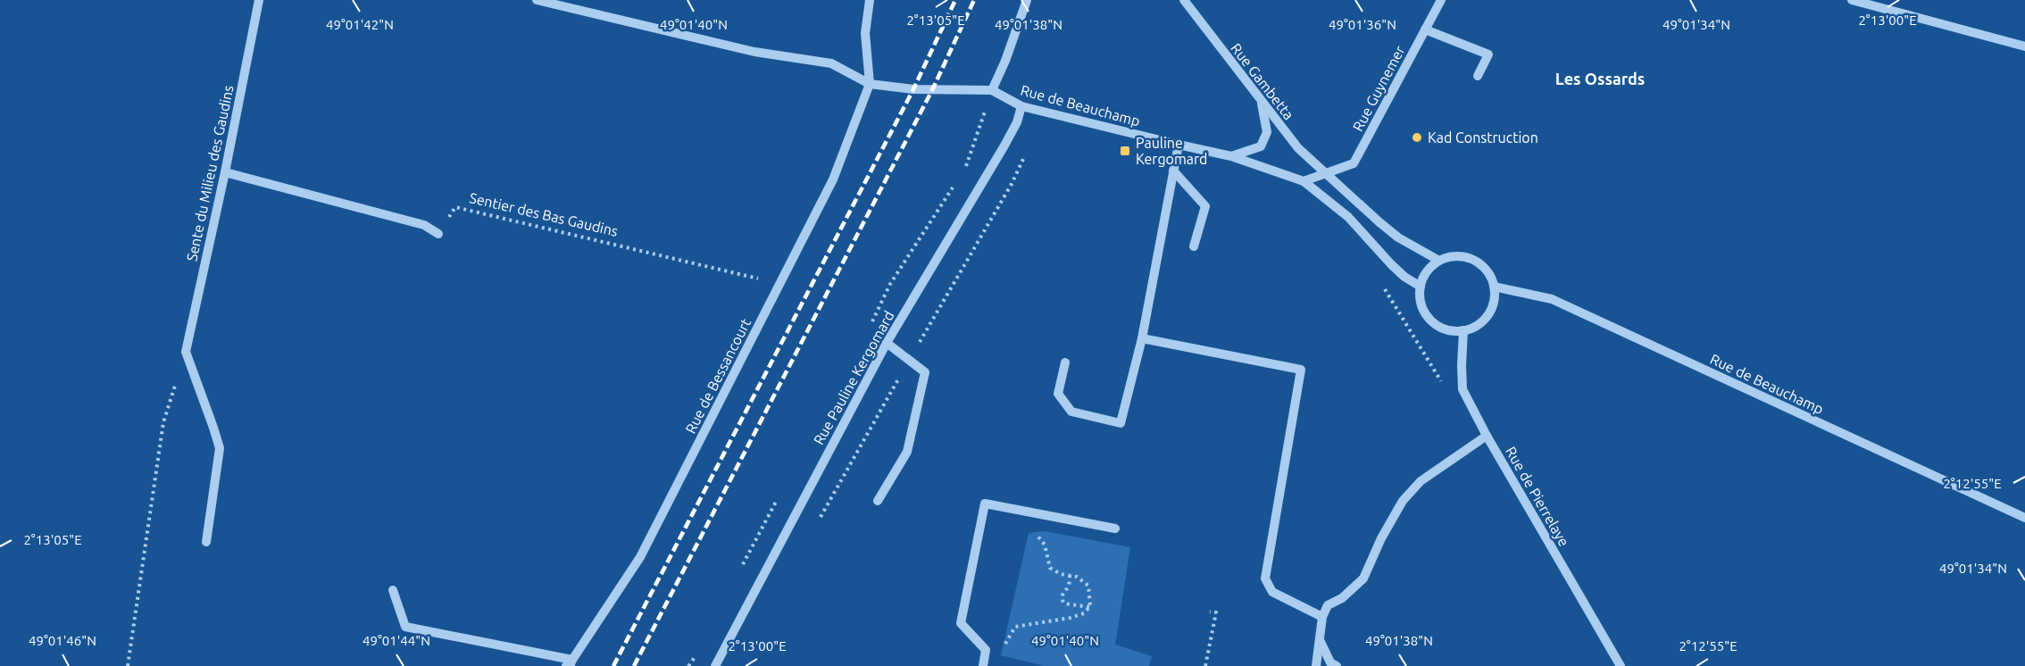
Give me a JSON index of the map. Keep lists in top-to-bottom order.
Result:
{
  "streets": {
    "street": [
      "Rue Gambetta",
      "Rue Guynemer",
      "Rue de Beauchamp",
      "Sente du Milieu des Gaudins",
      "Rue de Bessancourt",
      "Rue Pauline Kergomard",
      "Rue de Pierrelaye"
    ],
    "path": ["Sentier des Bas Gaudins"]
  },
  "crossings": [
    ["Rue Gambetta", "Rue Guynemer"],
    ["Rue de Beauchamp", "Rue de Bessancourt"],
    ["Rue de Beauchamp", "Rue Pauline Kergomard"],
    ["Rue de Beauchamp", "Rue de Pierrelaye"],
    ["Sentier des Bas Gaudins", "Rue de Bessancourt"]
  ],
  "districts": ["Les Ossards"],
  "places": {
    "other": ["Kad Construction"],
    "transit": ["Pauline Kergomard"]
  },
  "coordinates": [
    "2°13'05\"E",
    "2°13'00\"E",
    "49°01'42\"N",
    "49°01'40\"N",
    "49°01'38\"N",
    "49°01'34\"N",
    "49°01'36\"N",
    "2°12'55\"E",
    "49°01'46\"N",
    "49°01'44\"N"
  ]
}
